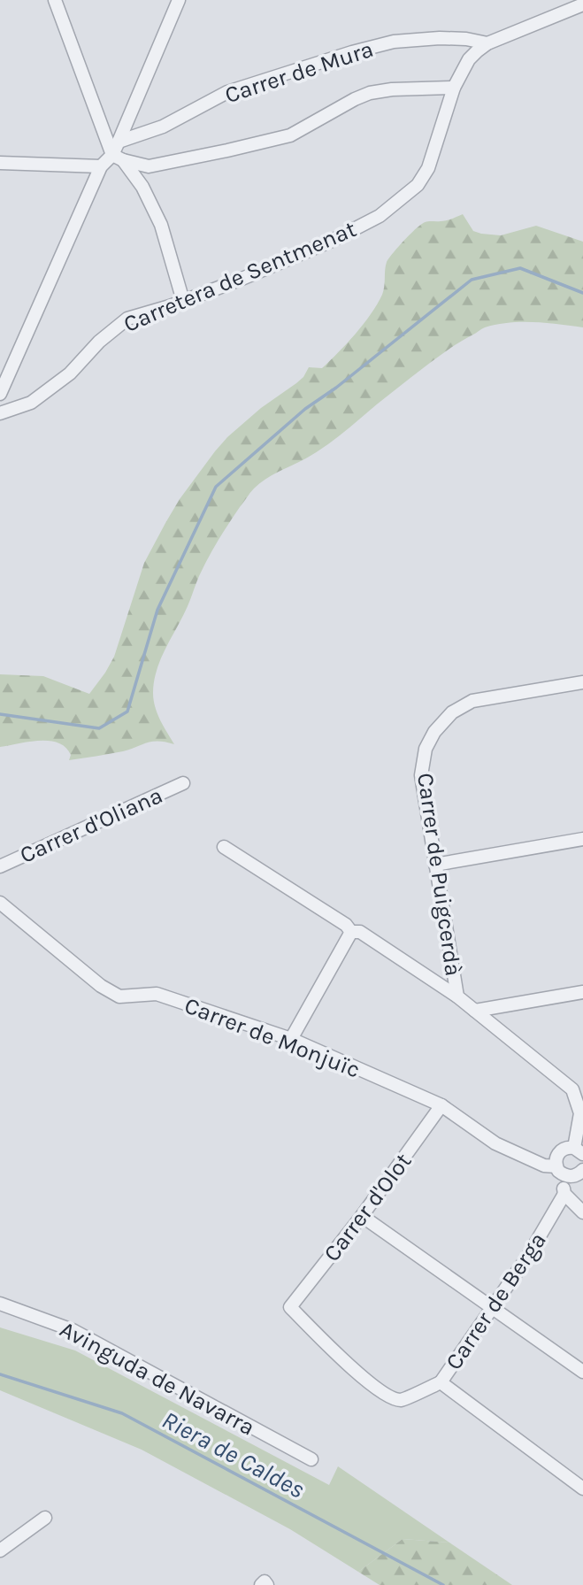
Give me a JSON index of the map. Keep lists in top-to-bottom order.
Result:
{
  "streets": {
    "street": [
      "Carrer de Mura",
      "Carretera de Sentmenat",
      "Carrer d'Oliana",
      "Carrer de Puigcerdà",
      "Carrer de Monjuïc",
      "Carrer d'Olot",
      "Carrer de Berga",
      "Avinguda de Navarra"
    ]
  },
  "crossings": [
    ["Carrer de Mura", "Carretera de Sentmenat"],
    ["Carrer de Monjuïc", "Carrer d'Olot"],
    ["Carrer d'Olot", "Carrer de Berga"]
  ],
  "water": ["Riera de Caldes"]
}
